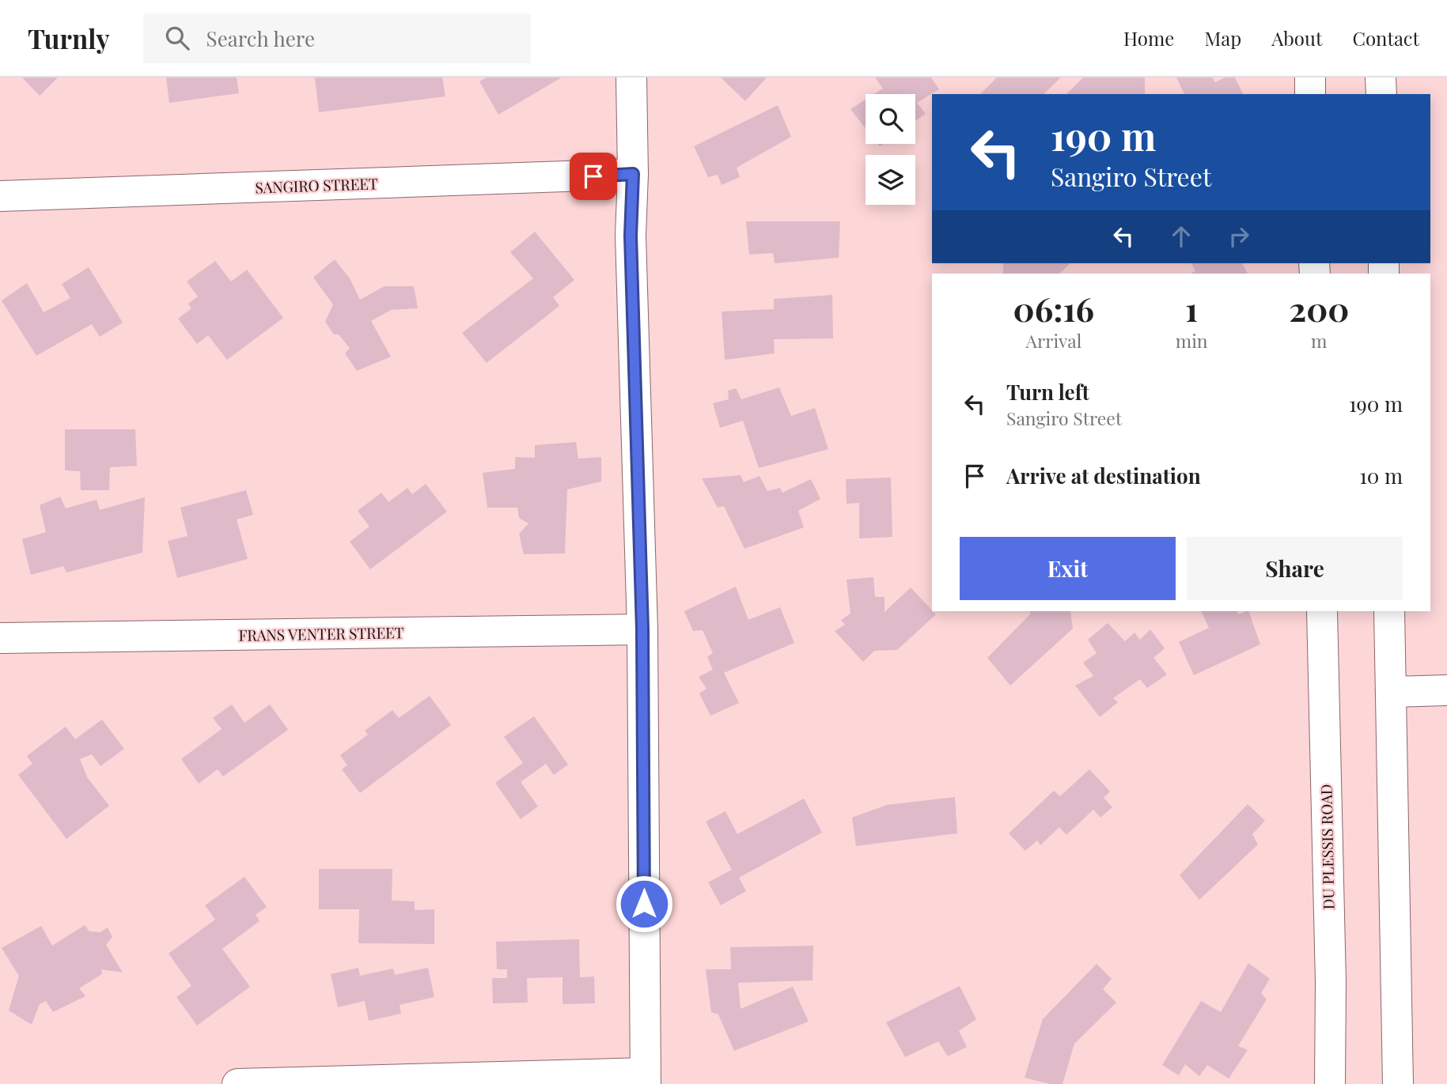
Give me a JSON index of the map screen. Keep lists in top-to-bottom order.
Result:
{
  "streets": {
    "street": ["SANGIRO STREET", "FRANS VENTER STREET", "DU PLESSIS ROAD"]
  },
  "page": {
    "header": "Turnly",
    "search": "Search here",
    "nav": [
      "Home",
      "Map",
      "About",
      "Contact"
    ],
    "turn": ["190 m", "Sangiro Street"],
    "eta": [
      "06:16",
      "Arrival",
      "1",
      "min",
      "200",
      "m"
    ],
    "list": [
      {
        "name": "Turn left",
        "note": "Sangiro Street",
        "value": "190 m"
      },
      {
        "name": "Arrive at destination",
        "value": "10 m"
      }
    ],
    "buttons": ["Exit", "Share"]
  }
}
